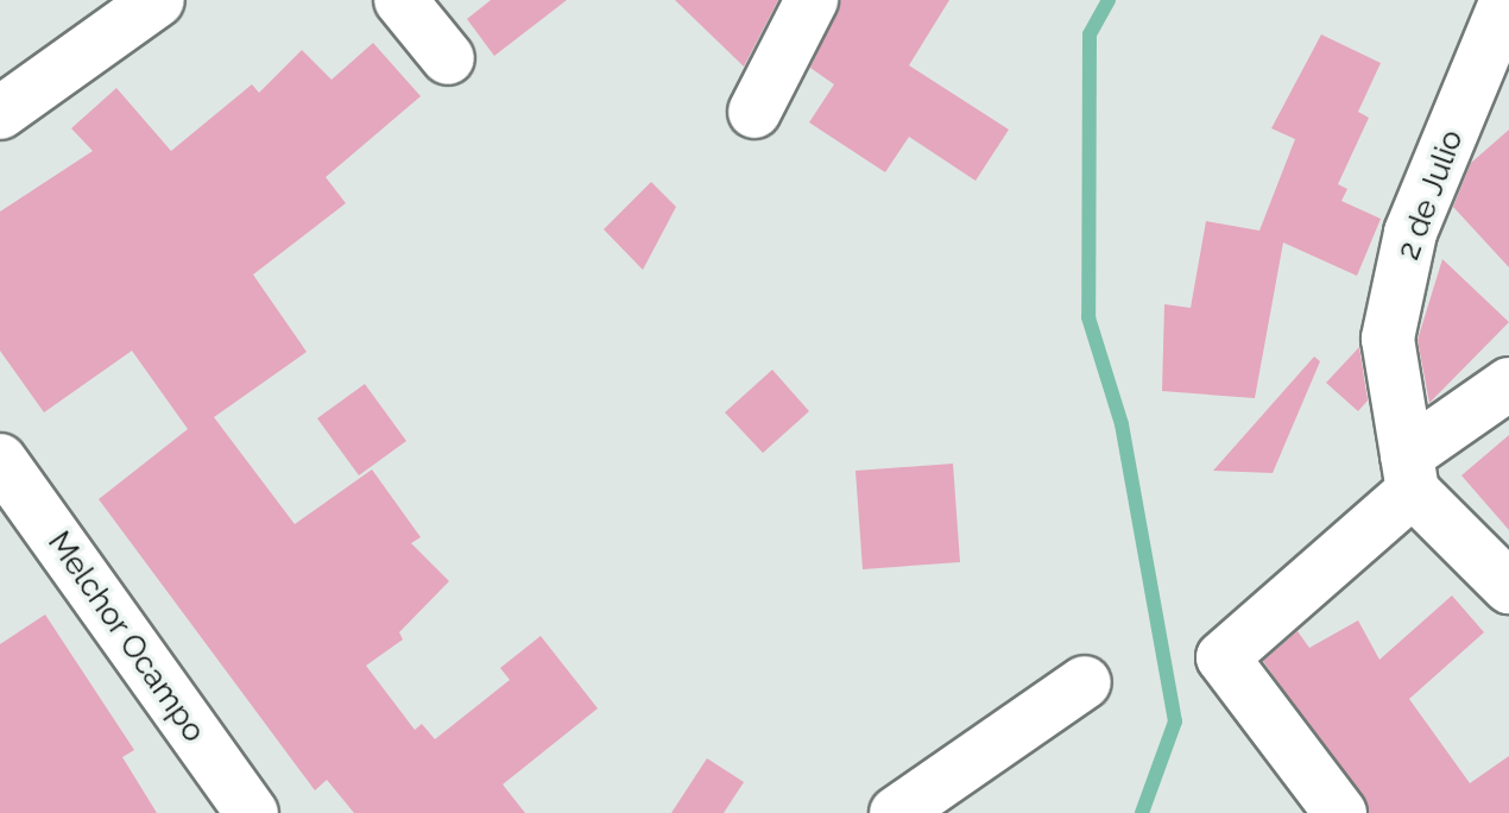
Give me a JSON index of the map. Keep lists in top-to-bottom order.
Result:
{
  "streets": {
    "street": ["2 de Julio", "Melchor Ocampo"]
  }
}
